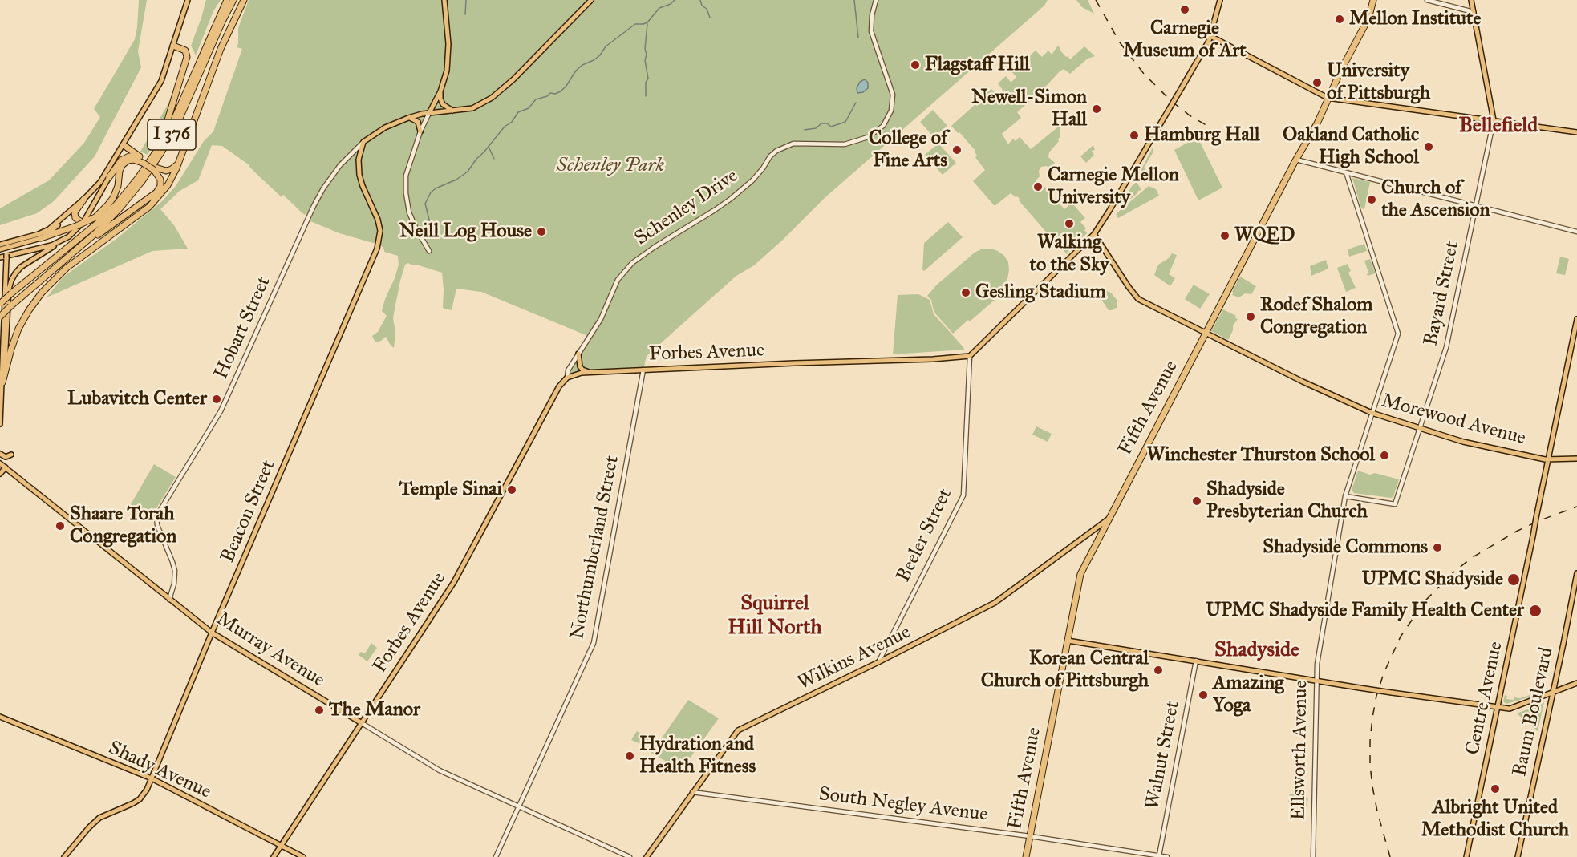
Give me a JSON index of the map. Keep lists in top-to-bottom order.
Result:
{
  "streets": {
    "highway": ["I 376", "Fifth Avenue"],
    "main road": [
      "Bayard Street",
      "Hobart Street",
      "Forbes Avenue",
      "Morewood Avenue",
      "Beacon Street",
      "Murray Avenue",
      "Wilkins Avenue",
      "Centre Avenue",
      "Baum Boulevard",
      "Shady Avenue"
    ],
    "street": [
      "Schenley Drive",
      "Beeler Street",
      "Northumberland Street",
      "Ellsworth Avenue",
      "Walnut Street",
      "South Negley Avenue"
    ]
  },
  "crossings": [
    ["Schenley Drive", "Forbes Avenue"],
    ["Bayard Street", "Morewood Avenue"],
    ["Bayard Street", "Ellsworth Avenue"],
    ["Hobart Street", "Beacon Street"],
    ["Hobart Street", "Murray Avenue"],
    ["Forbes Avenue", "Beeler Street"],
    ["Forbes Avenue", "Northumberland Street"],
    ["Forbes Avenue", "Murray Avenue"],
    ["Forbes Avenue", "Shady Avenue"],
    ["Fifth Avenue", "Morewood Avenue"],
    ["Fifth Avenue", "Wilkins Avenue"],
    ["Fifth Avenue", "South Negley Avenue"],
    ["Morewood Avenue", "Centre Avenue"],
    ["Morewood Avenue", "Ellsworth Avenue"],
    ["Beacon Street", "Murray Avenue"],
    ["Beacon Street", "Shady Avenue"],
    ["Beeler Street", "Wilkins Avenue"],
    ["Northumberland Street", "Murray Avenue"],
    ["Wilkins Avenue", "South Negley Avenue"],
    ["Walnut Street", "South Negley Avenue"]
  ],
  "districts": ["Bellefield", "Squirrel Hill North", "Shadyside"],
  "parks": ["Schenley Park"],
  "places": [
    "Carnegie Museum of Art",
    "Mellon Institute",
    "Flagstaff Hill",
    "University of Pittsburgh",
    "Newell-Simon Hall",
    "Hamburg Hall",
    "Oakland Catholic High School",
    "College of Fine Arts",
    "Carnegie Mellon University",
    "Church of the Ascension",
    "Walking to the Sky",
    "Neill Log House",
    "WQED",
    "Gesling Stadium",
    "Rodef Shalom Congregation",
    "Lubavitch Center",
    "Winchester Thurston School",
    "Temple Sinai",
    "Shadyside Presbyterian Church",
    "Shaare Torah Congregation",
    "Shadyside Commons",
    "UPMC Shadyside",
    "UPMC Shadyside Family Health Center",
    "Korean Central Church of Pittsburgh",
    "Amazing Yoga",
    "The Manor",
    "Hydration and Health Fitness",
    "Albright United Methodist Church"
  ]
}
